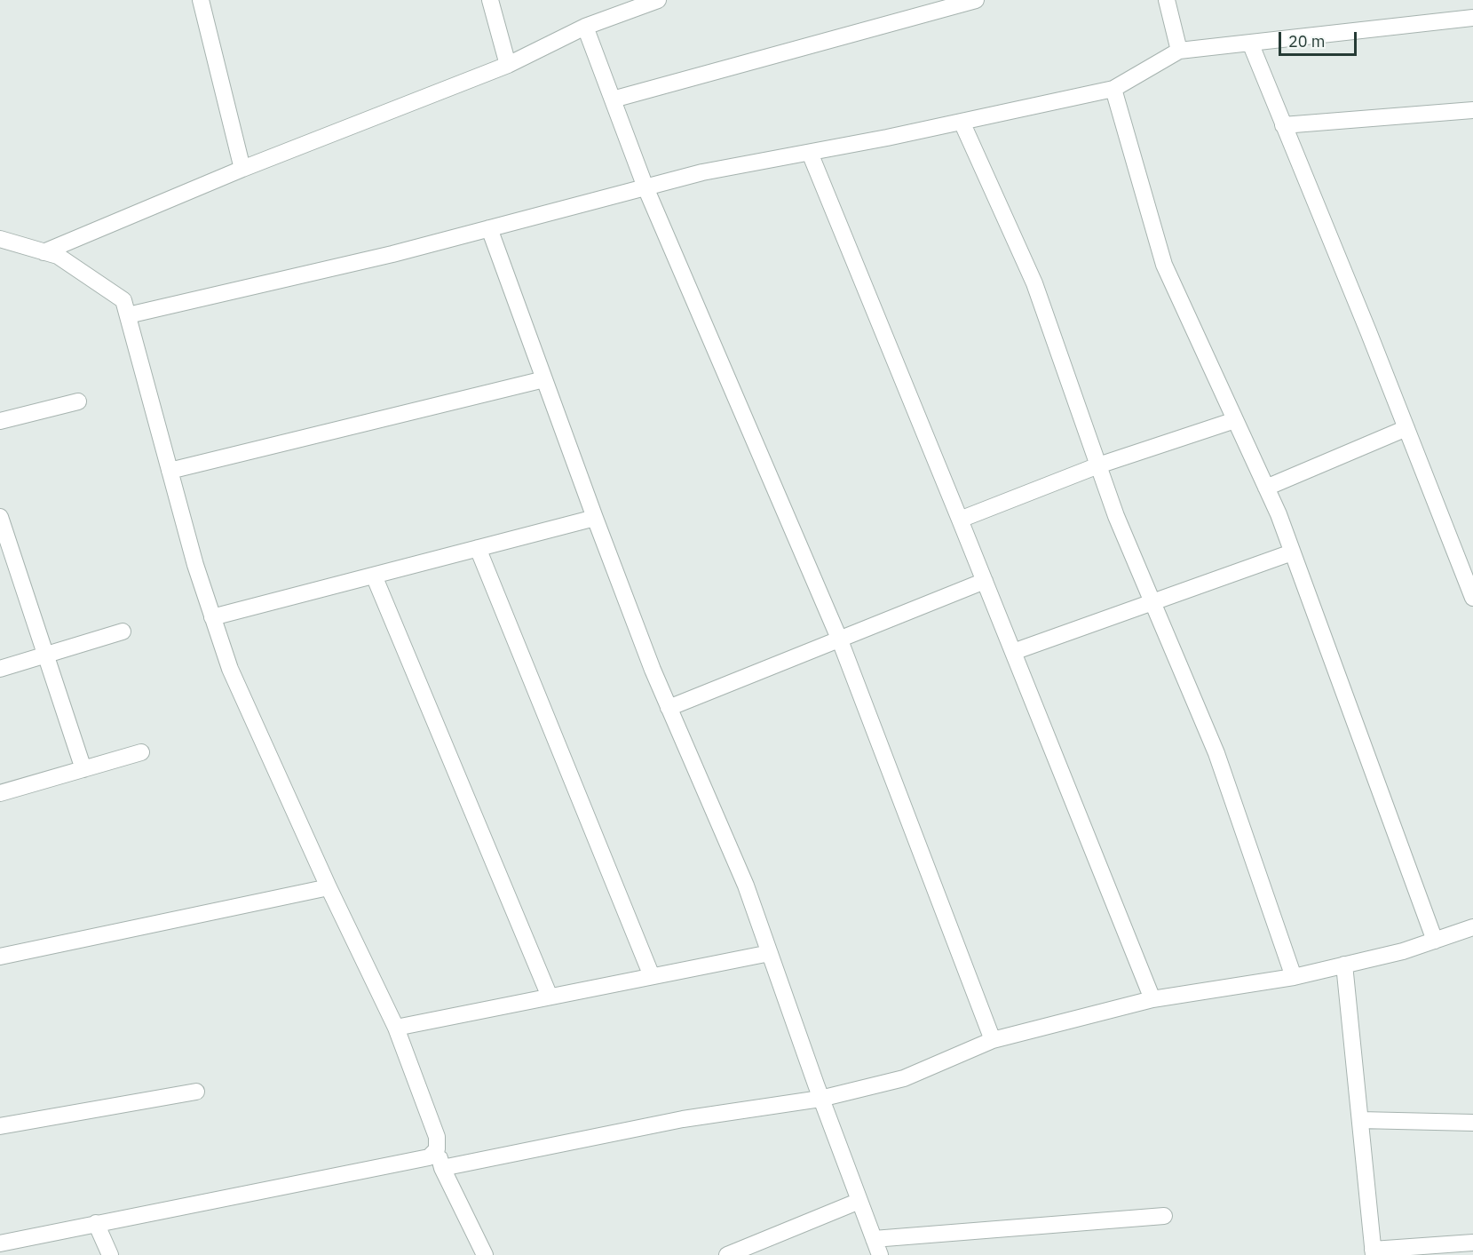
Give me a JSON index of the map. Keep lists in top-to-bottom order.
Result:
{
  "scale_bar": "20 m"
}
